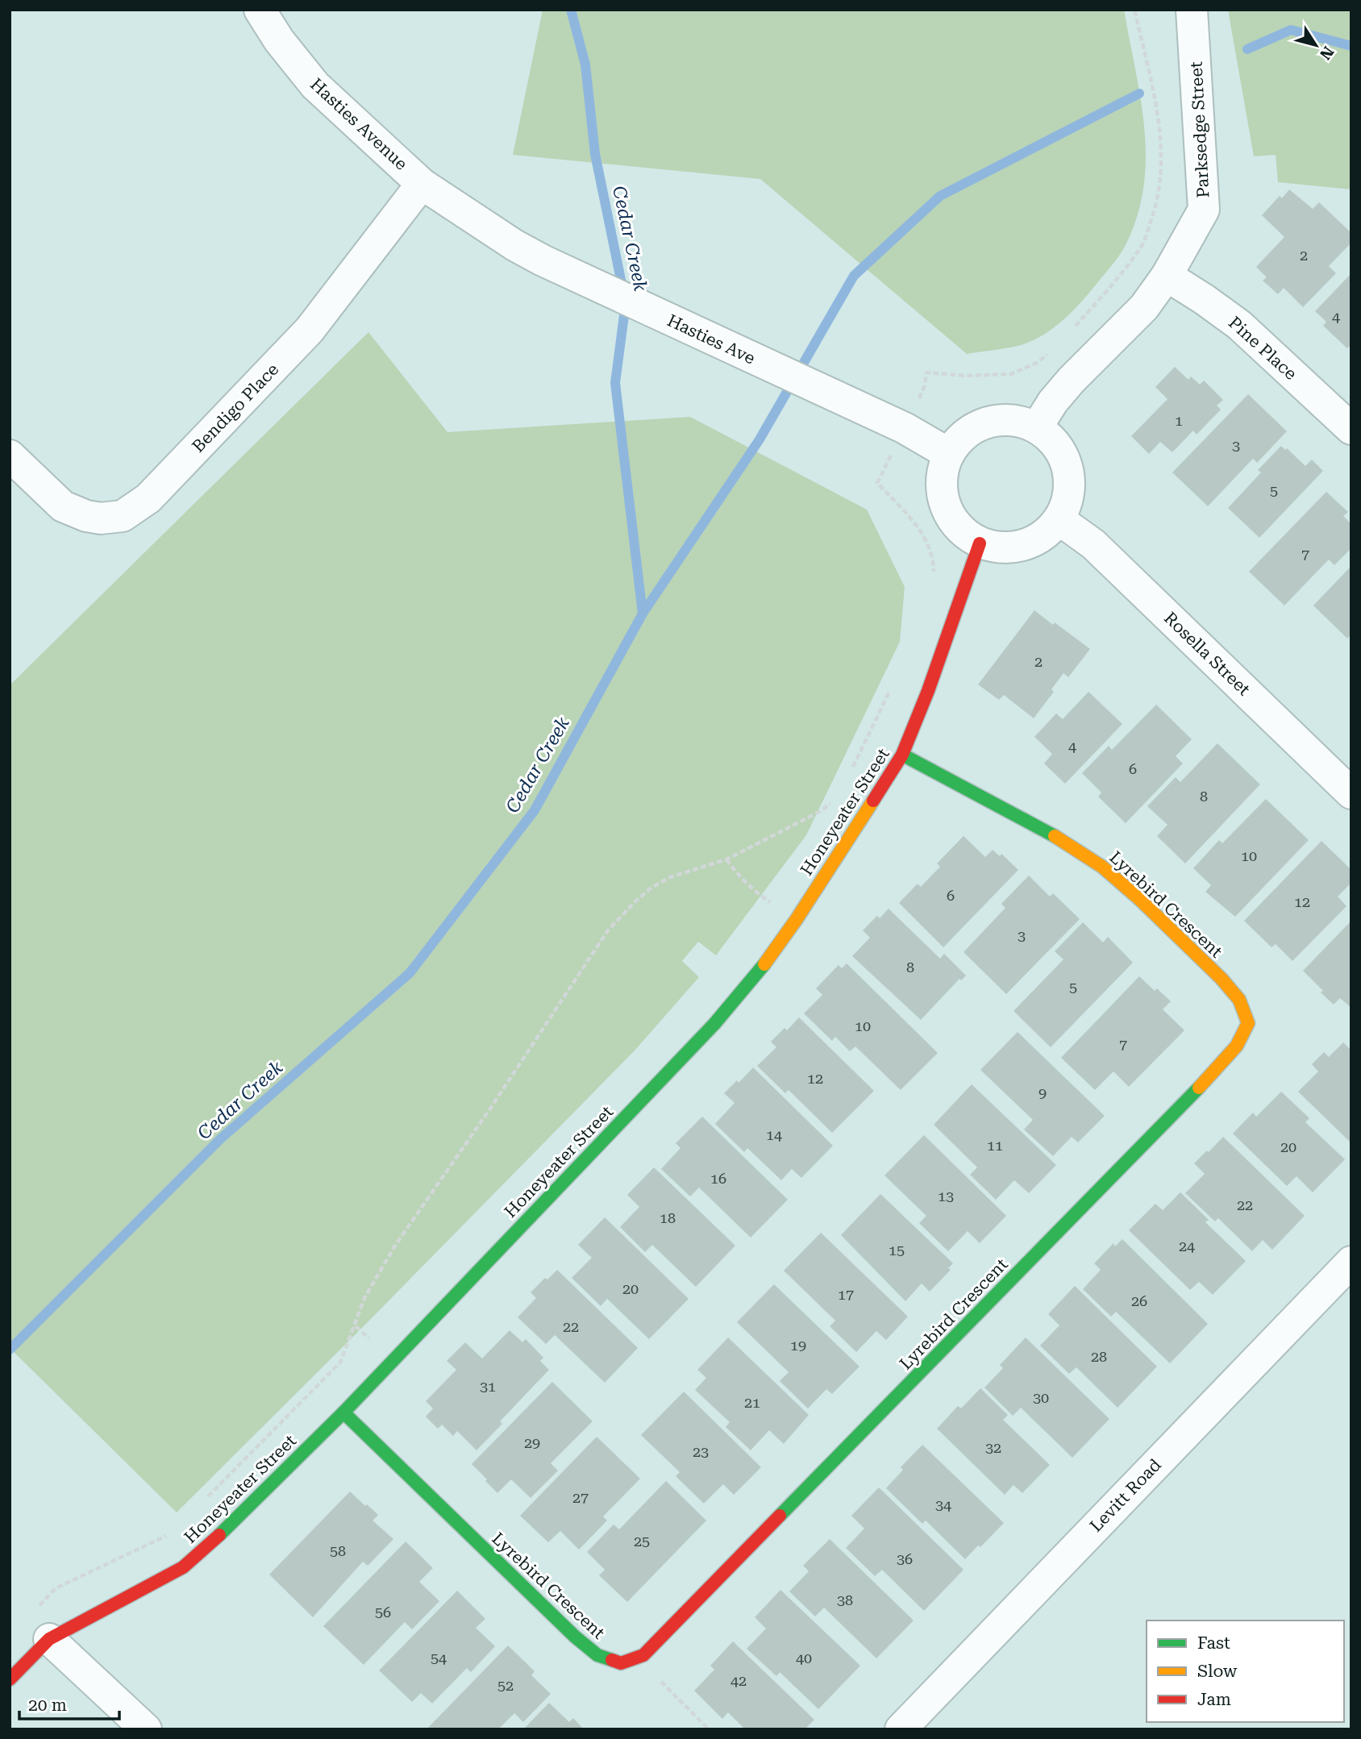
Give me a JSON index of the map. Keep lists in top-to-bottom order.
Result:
{
  "streets": {
    "street": [
      "Hasties Avenue",
      "Parksedge Street",
      "Hasties Ave",
      "Pine Place",
      "Bendigo Place",
      "Rosella Street",
      "Honeyeater Street",
      "Lyrebird Crescent",
      "Levitt Road"
    ]
  },
  "crossings": [
    ["Hasties Avenue", "Hasties Ave"],
    ["Hasties Avenue", "Bendigo Place"],
    ["Parksedge Street", "Hasties Ave"],
    ["Parksedge Street", "Pine Place"],
    ["Parksedge Street", "Rosella Street"],
    ["Parksedge Street", "Honeyeater Street"],
    ["Hasties Ave", "Rosella Street"],
    ["Hasties Ave", "Honeyeater Street"],
    ["Rosella Street", "Honeyeater Street"],
    ["Honeyeater Street", "Lyrebird Crescent"]
  ],
  "water": ["Cedar Creek"],
  "house_numbers": [
    "2",
    "4",
    "1",
    "3",
    "5",
    "7",
    "2",
    "4",
    "6",
    "8",
    "10",
    "6",
    "12",
    "3",
    "8",
    "5",
    "10",
    "7",
    "12",
    "9",
    "14",
    "11",
    "20",
    "16",
    "13",
    "22",
    "18",
    "24",
    "15",
    "20",
    "17",
    "26",
    "22",
    "19",
    "28",
    "31",
    "30",
    "21",
    "29",
    "32",
    "23",
    "27",
    "34",
    "25",
    "58",
    "36",
    "38",
    "56",
    "54",
    "40",
    "42",
    "52"
  ],
  "legend": ["Fast", "Slow", "Jam"],
  "scale_bar": "20 m",
  "north": "bottom right"
}
